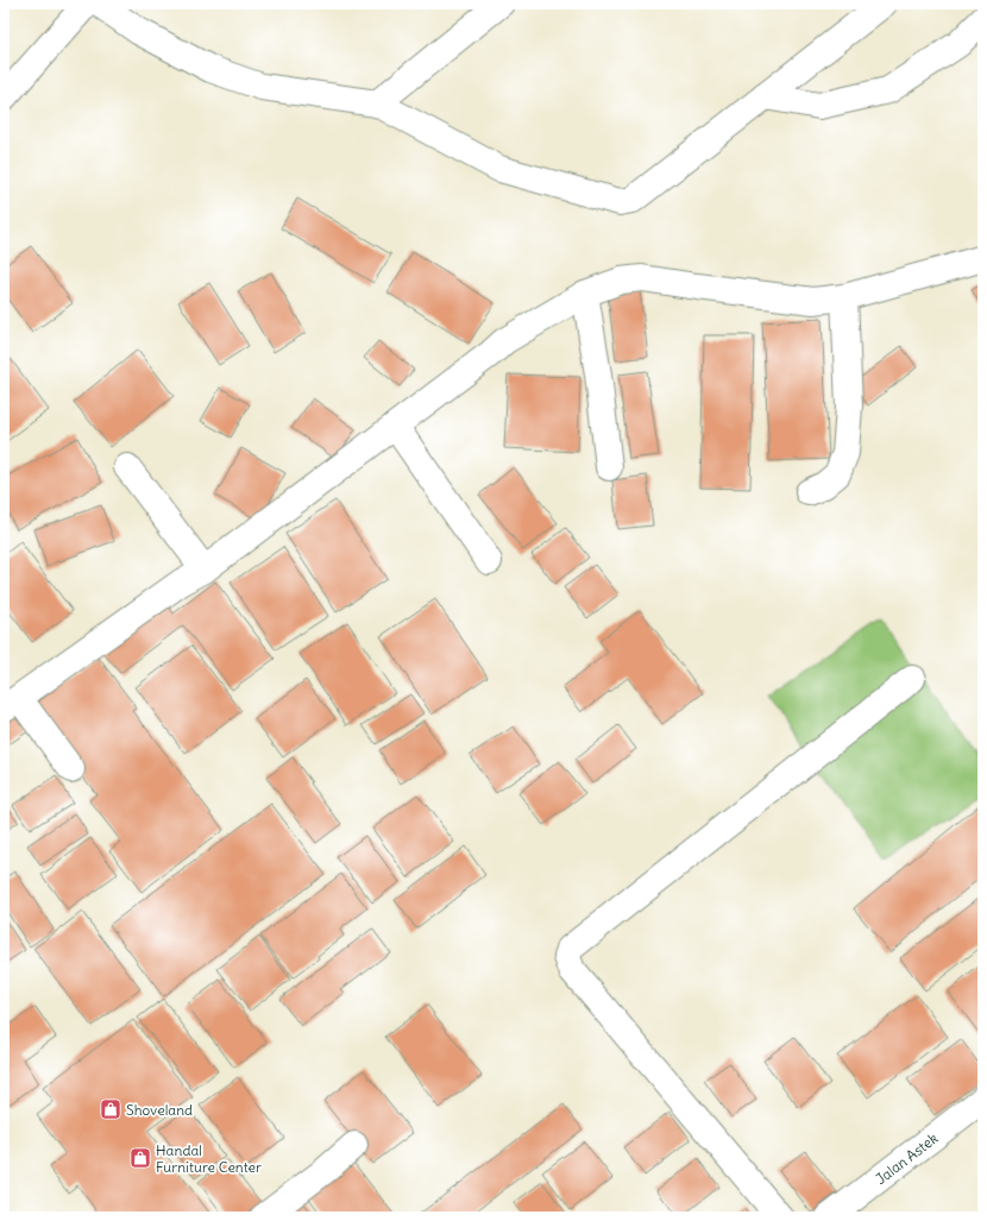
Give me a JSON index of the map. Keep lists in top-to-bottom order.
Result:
{
  "streets": {
    "street": ["Jalan Astek"]
  },
  "places": {
    "shop": ["Shoveland", "Handal Furniture Center"]
  }
}
